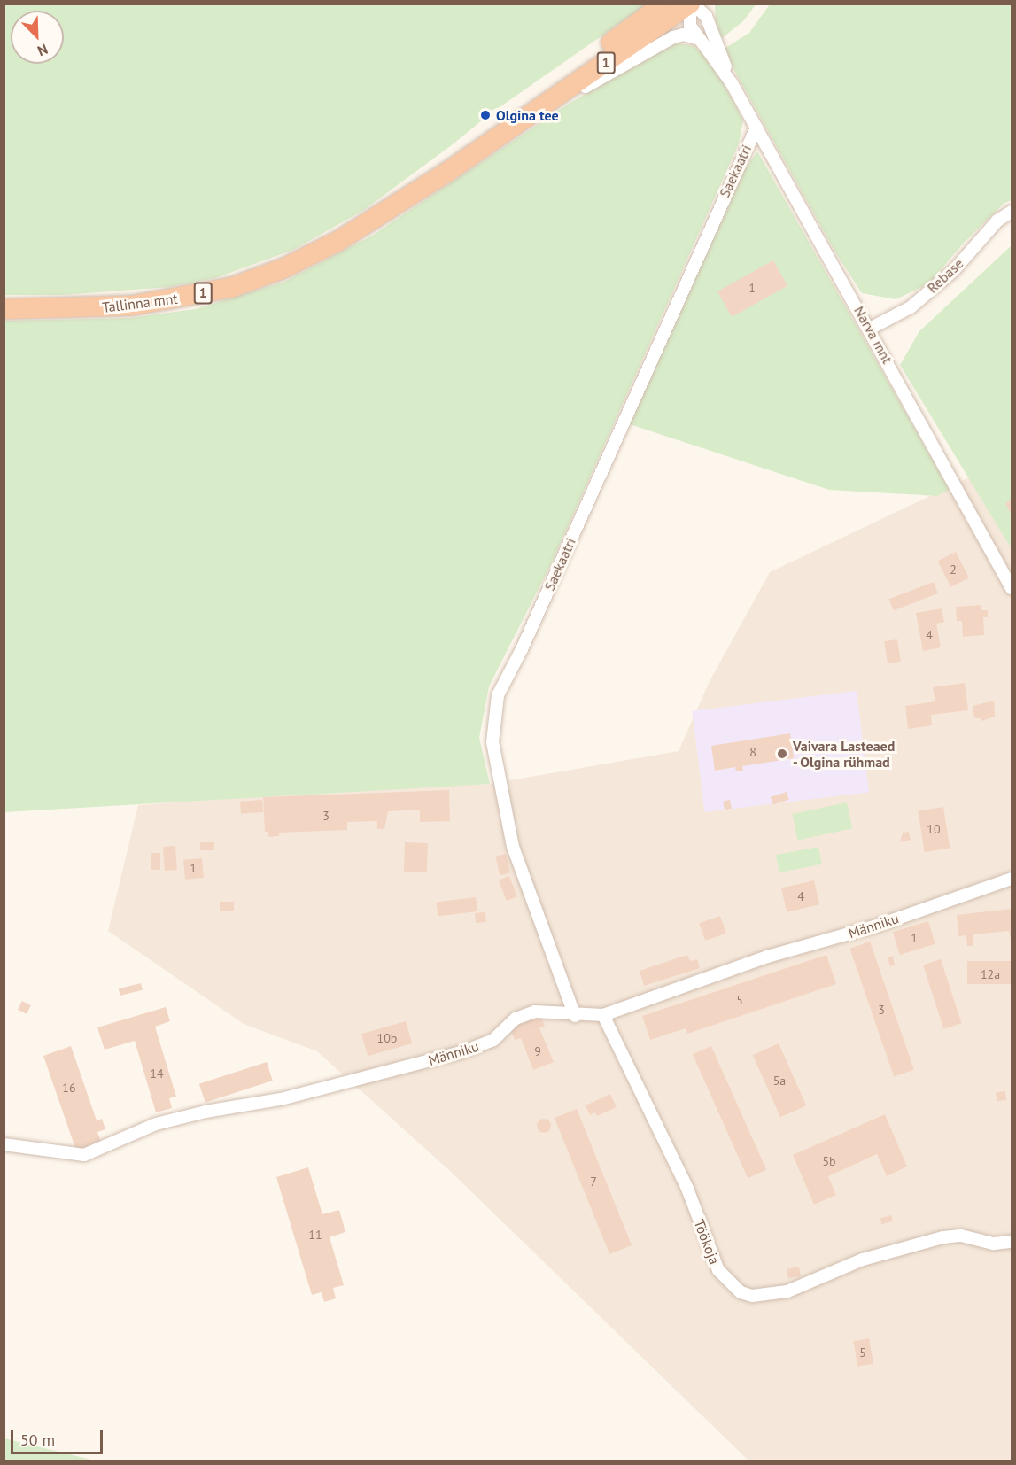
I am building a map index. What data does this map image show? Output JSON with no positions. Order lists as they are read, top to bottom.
{
  "streets": {
    "highway": ["1", "Tallinna mnt"],
    "street": [
      "Saekaatri",
      "Rebase",
      "Narva mnt",
      "Männiku",
      "Töökoja"
    ]
  },
  "crossings": [
    ["Saekaatri", "Narva mnt"],
    ["Saekaatri", "Männiku"],
    ["Rebase", "Narva mnt"],
    ["Tallinna mnt", "Narva mnt"],
    ["Männiku", "Töökoja"]
  ],
  "places": ["Olgina tee", "Vaivara Lasteaed - Olgina rühmad"],
  "house_numbers": [
    "1",
    "2",
    "4",
    "8",
    "3",
    "10",
    "1",
    "4",
    "1",
    "12a",
    "5",
    "3",
    "10b",
    "9",
    "14",
    "5a",
    "16",
    "5b",
    "7",
    "11",
    "5"
  ],
  "scale_bar": "50 m",
  "north": "bottom right"
}
